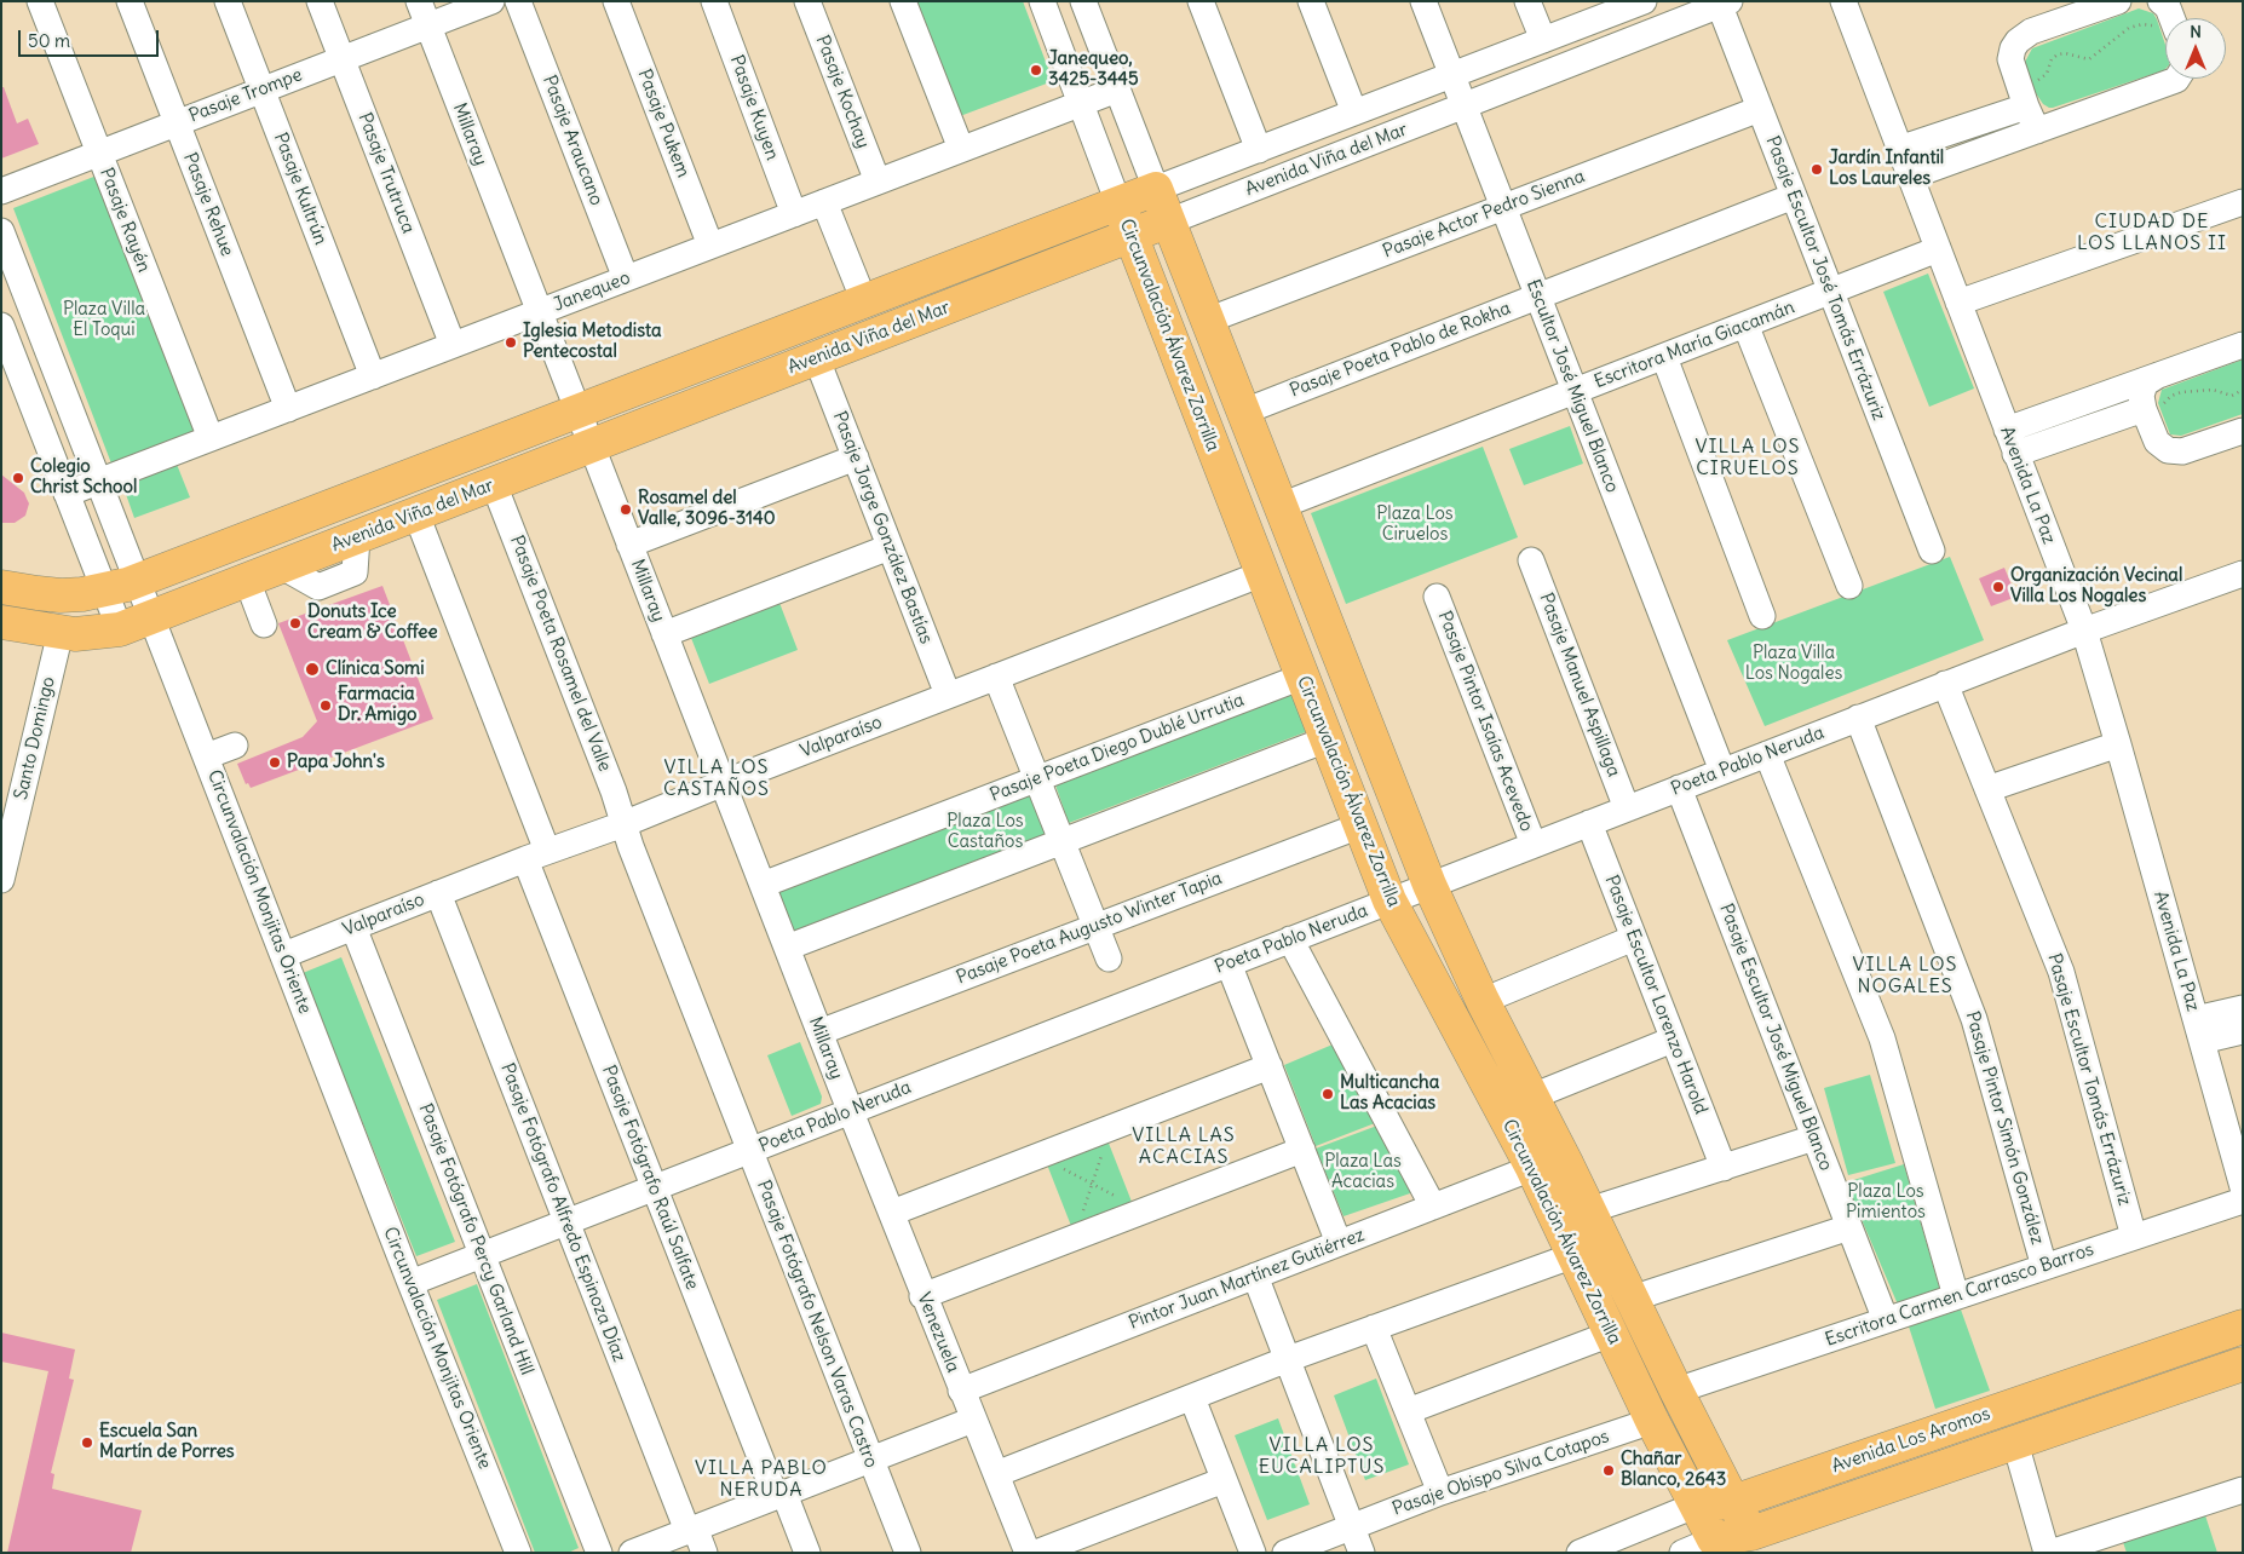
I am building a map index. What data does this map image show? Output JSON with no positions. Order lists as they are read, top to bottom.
{
  "streets": {
    "main road": ["Avenida Viña del Mar", "Circunvalación Álvarez Zorrilla", "Avenida Los Aromos"],
    "street": [
      "Pasaje Kochay",
      "Pasaje Trompe",
      "Pasaje Kuyen",
      "Pasaje Pukem",
      "Millaray",
      "Pasaje Araucano",
      "Pasaje Trutruca",
      "Pasaje Kultrún",
      "Pasaje Rehue",
      "Pasaje Actor Pedro Sienna",
      "Pasaje Rayén",
      "Pasaje Escultor José Tomás Errázuriz",
      "Janequeo",
      "Escritora María Giacamán",
      "Pasaje Poeta Pablo de Rokha",
      "Escultor José Miguel Blanco",
      "Avenida La Paz",
      "Pasaje Jorge González Bastías",
      "Pasaje Poeta Rosamel del Valle",
      "Pasaje Manuel Aspillaga",
      "Pasaje Pintor Isaías Acevedo",
      "Valparaíso",
      "Santo Domingo",
      "Pasaje Poeta Diego Dublé Urrutia",
      "Poeta Pablo Neruda",
      "Circunvalación Monjitas Oriente",
      "Pasaje Poeta Augusto Winter Tapia",
      "Pasaje Escultor Lorenzo Harold",
      "Pasaje Escultor José Miguel Blanco",
      "Pasaje Escultor Tomás Errázuriz",
      "Pasaje Pintor Simón González",
      "Pasaje Fotógrafo Raúl Salfate",
      "Pasaje Fotógrafo Alfredo Espinoza Díaz",
      "Pasaje Fotógrafo Percy Garland Hill",
      "Pintor Juan Martínez Gutiérrez",
      "Escritora Carmen Carrasco Barros",
      "Pasaje Fotógrafo Nelson Varas Castro",
      "Venezuela",
      "Pasaje Obispo Silva Cotapos"
    ]
  },
  "crossings": [
    ["Pasaje Kochay", "Janequeo"],
    ["Pasaje Trompe", "Millaray"],
    ["Pasaje Trompe", "Pasaje Trutruca"],
    ["Pasaje Trompe", "Pasaje Kultrún"],
    ["Pasaje Trompe", "Pasaje Rehue"],
    ["Pasaje Trompe", "Pasaje Rayén"],
    ["Pasaje Kuyen", "Janequeo"],
    ["Pasaje Pukem", "Janequeo"],
    ["Millaray", "Avenida Viña del Mar"],
    ["Millaray", "Janequeo"],
    ["Millaray", "Valparaíso"],
    ["Millaray", "Pasaje Poeta Diego Dublé Urrutia"],
    ["Millaray", "Poeta Pablo Neruda"],
    ["Millaray", "Pasaje Poeta Augusto Winter Tapia"],
    ["Millaray", "Venezuela"],
    ["Pasaje Araucano", "Janequeo"],
    ["Avenida Viña del Mar", "Pasaje Escultor José Tomás Errázuriz"],
    ["Avenida Viña del Mar", "Circunvalación Álvarez Zorrilla"],
    ["Avenida Viña del Mar", "Escultor José Miguel Blanco"],
    ["Avenida Viña del Mar", "Pasaje Jorge González Bastías"],
    ["Avenida Viña del Mar", "Pasaje Poeta Rosamel del Valle"],
    ["Avenida Viña del Mar", "Santo Domingo"],
    ["Avenida Viña del Mar", "Circunvalación Monjitas Oriente"],
    ["Avenida Viña del Mar", "Pasaje Fotógrafo Raúl Salfate"],
    ["Pasaje Trutruca", "Janequeo"],
    ["Pasaje Kultrún", "Janequeo"],
    ["Pasaje Rehue", "Janequeo"],
    ["Pasaje Actor Pedro Sienna", "Pasaje Escultor José Tomás Errázuriz"],
    ["Pasaje Actor Pedro Sienna", "Circunvalación Álvarez Zorrilla"],
    ["Pasaje Actor Pedro Sienna", "Escultor José Miguel Blanco"],
    ["Pasaje Rayén", "Janequeo"],
    ["Pasaje Escultor José Tomás Errázuriz", "Escritora María Giacamán"],
    ["Pasaje Escultor José Tomás Errázuriz", "Pasaje Poeta Pablo de Rokha"],
    ["Janequeo", "Circunvalación Álvarez Zorrilla"],
    ["Janequeo", "Circunvalación Monjitas Oriente"],
    ["Circunvalación Álvarez Zorrilla", "Escritora María Giacamán"],
    ["Circunvalación Álvarez Zorrilla", "Pasaje Poeta Pablo de Rokha"],
    ["Circunvalación Álvarez Zorrilla", "Valparaíso"],
    ["Circunvalación Álvarez Zorrilla", "Pasaje Poeta Diego Dublé Urrutia"],
    ["Circunvalación Álvarez Zorrilla", "Poeta Pablo Neruda"],
    ["Circunvalación Álvarez Zorrilla", "Pasaje Poeta Augusto Winter Tapia"],
    ["Circunvalación Álvarez Zorrilla", "Pintor Juan Martínez Gutiérrez"],
    ["Circunvalación Álvarez Zorrilla", "Escritora Carmen Carrasco Barros"],
    ["Circunvalación Álvarez Zorrilla", "Avenida Los Aromos"],
    ["Circunvalación Álvarez Zorrilla", "Pasaje Obispo Silva Cotapos"],
    ["Escritora María Giacamán", "Escultor José Miguel Blanco"],
    ["Escritora María Giacamán", "Avenida La Paz"],
    ["Pasaje Poeta Pablo de Rokha", "Escultor José Miguel Blanco"],
    ["Escultor José Miguel Blanco", "Poeta Pablo Neruda"],
    ["Avenida La Paz", "Poeta Pablo Neruda"],
    ["Pasaje Jorge González Bastías", "Valparaíso"],
    ["Pasaje Poeta Rosamel del Valle", "Valparaíso"],
    ["Pasaje Poeta Rosamel del Valle", "Pasaje Fotógrafo Nelson Varas Castro"],
    ["Pasaje Manuel Aspillaga", "Poeta Pablo Neruda"],
    ["Pasaje Pintor Isaías Acevedo", "Poeta Pablo Neruda"],
    ["Valparaíso", "Circunvalación Monjitas Oriente"],
    ["Valparaíso", "Pasaje Fotógrafo Raúl Salfate"],
    ["Valparaíso", "Pasaje Fotógrafo Alfredo Espinoza Díaz"],
    ["Valparaíso", "Pasaje Fotógrafo Percy Garland Hill"],
    ["Valparaíso", "Pasaje Fotógrafo Nelson Varas Castro"],
    ["Poeta Pablo Neruda", "Circunvalación Monjitas Oriente"],
    ["Poeta Pablo Neruda", "Pasaje Escultor Lorenzo Harold"],
    ["Poeta Pablo Neruda", "Pasaje Escultor José Miguel Blanco"],
    ["Poeta Pablo Neruda", "Pasaje Escultor Tomás Errázuriz"],
    ["Poeta Pablo Neruda", "Pasaje Pintor Simón González"],
    ["Poeta Pablo Neruda", "Pasaje Fotógrafo Raúl Salfate"],
    ["Poeta Pablo Neruda", "Pasaje Fotógrafo Alfredo Espinoza Díaz"],
    ["Poeta Pablo Neruda", "Pasaje Fotógrafo Percy Garland Hill"],
    ["Poeta Pablo Neruda", "Pasaje Fotógrafo Nelson Varas Castro"],
    ["Poeta Pablo Neruda", "Venezuela"],
    ["Pasaje Escultor José Miguel Blanco", "Escritora Carmen Carrasco Barros"],
    ["Pasaje Escultor Tomás Errázuriz", "Escritora Carmen Carrasco Barros"],
    ["Pasaje Pintor Simón González", "Escritora Carmen Carrasco Barros"],
    ["Pintor Juan Martínez Gutiérrez", "Venezuela"]
  ],
  "districts": [
    "CIUDAD DE LOS LLANOS II",
    "VILLA LOS CIRUELOS",
    "VILLA LOS CASTAÑOS",
    "VILLA LOS NOGALES",
    "VILLA LAS ACACIAS",
    "VILLA LOS EUCALIPTUS",
    "VILLA PABLO NERUDA"
  ],
  "parks": [
    "Plaza Villa El Toqui",
    "Plaza Los Ciruelos",
    "Plaza Villa Los Nogales",
    "Plaza Los Castaños",
    "Plaza Las Acacias",
    "Plaza Los Pimientos"
  ],
  "places": [
    "Janequeo, 3425-3445",
    "Jardín Infantil Los Laureles",
    "Iglesia Metodista Pentecostal",
    "Colegio Christ School",
    "Rosamel del Valle, 3096-3140",
    "Organización Vecinal Villa Los Nogales",
    "Donuts Ice Cream & Coffee",
    "Clínica Somi",
    "Farmacia Dr. Amigo",
    "Papa John's",
    "Multicancha Las Acacias",
    "Escuela San Martín de Porres",
    "Chañar Blanco, 2643"
  ],
  "scale_bar": "50 m",
  "north": "top"
}
